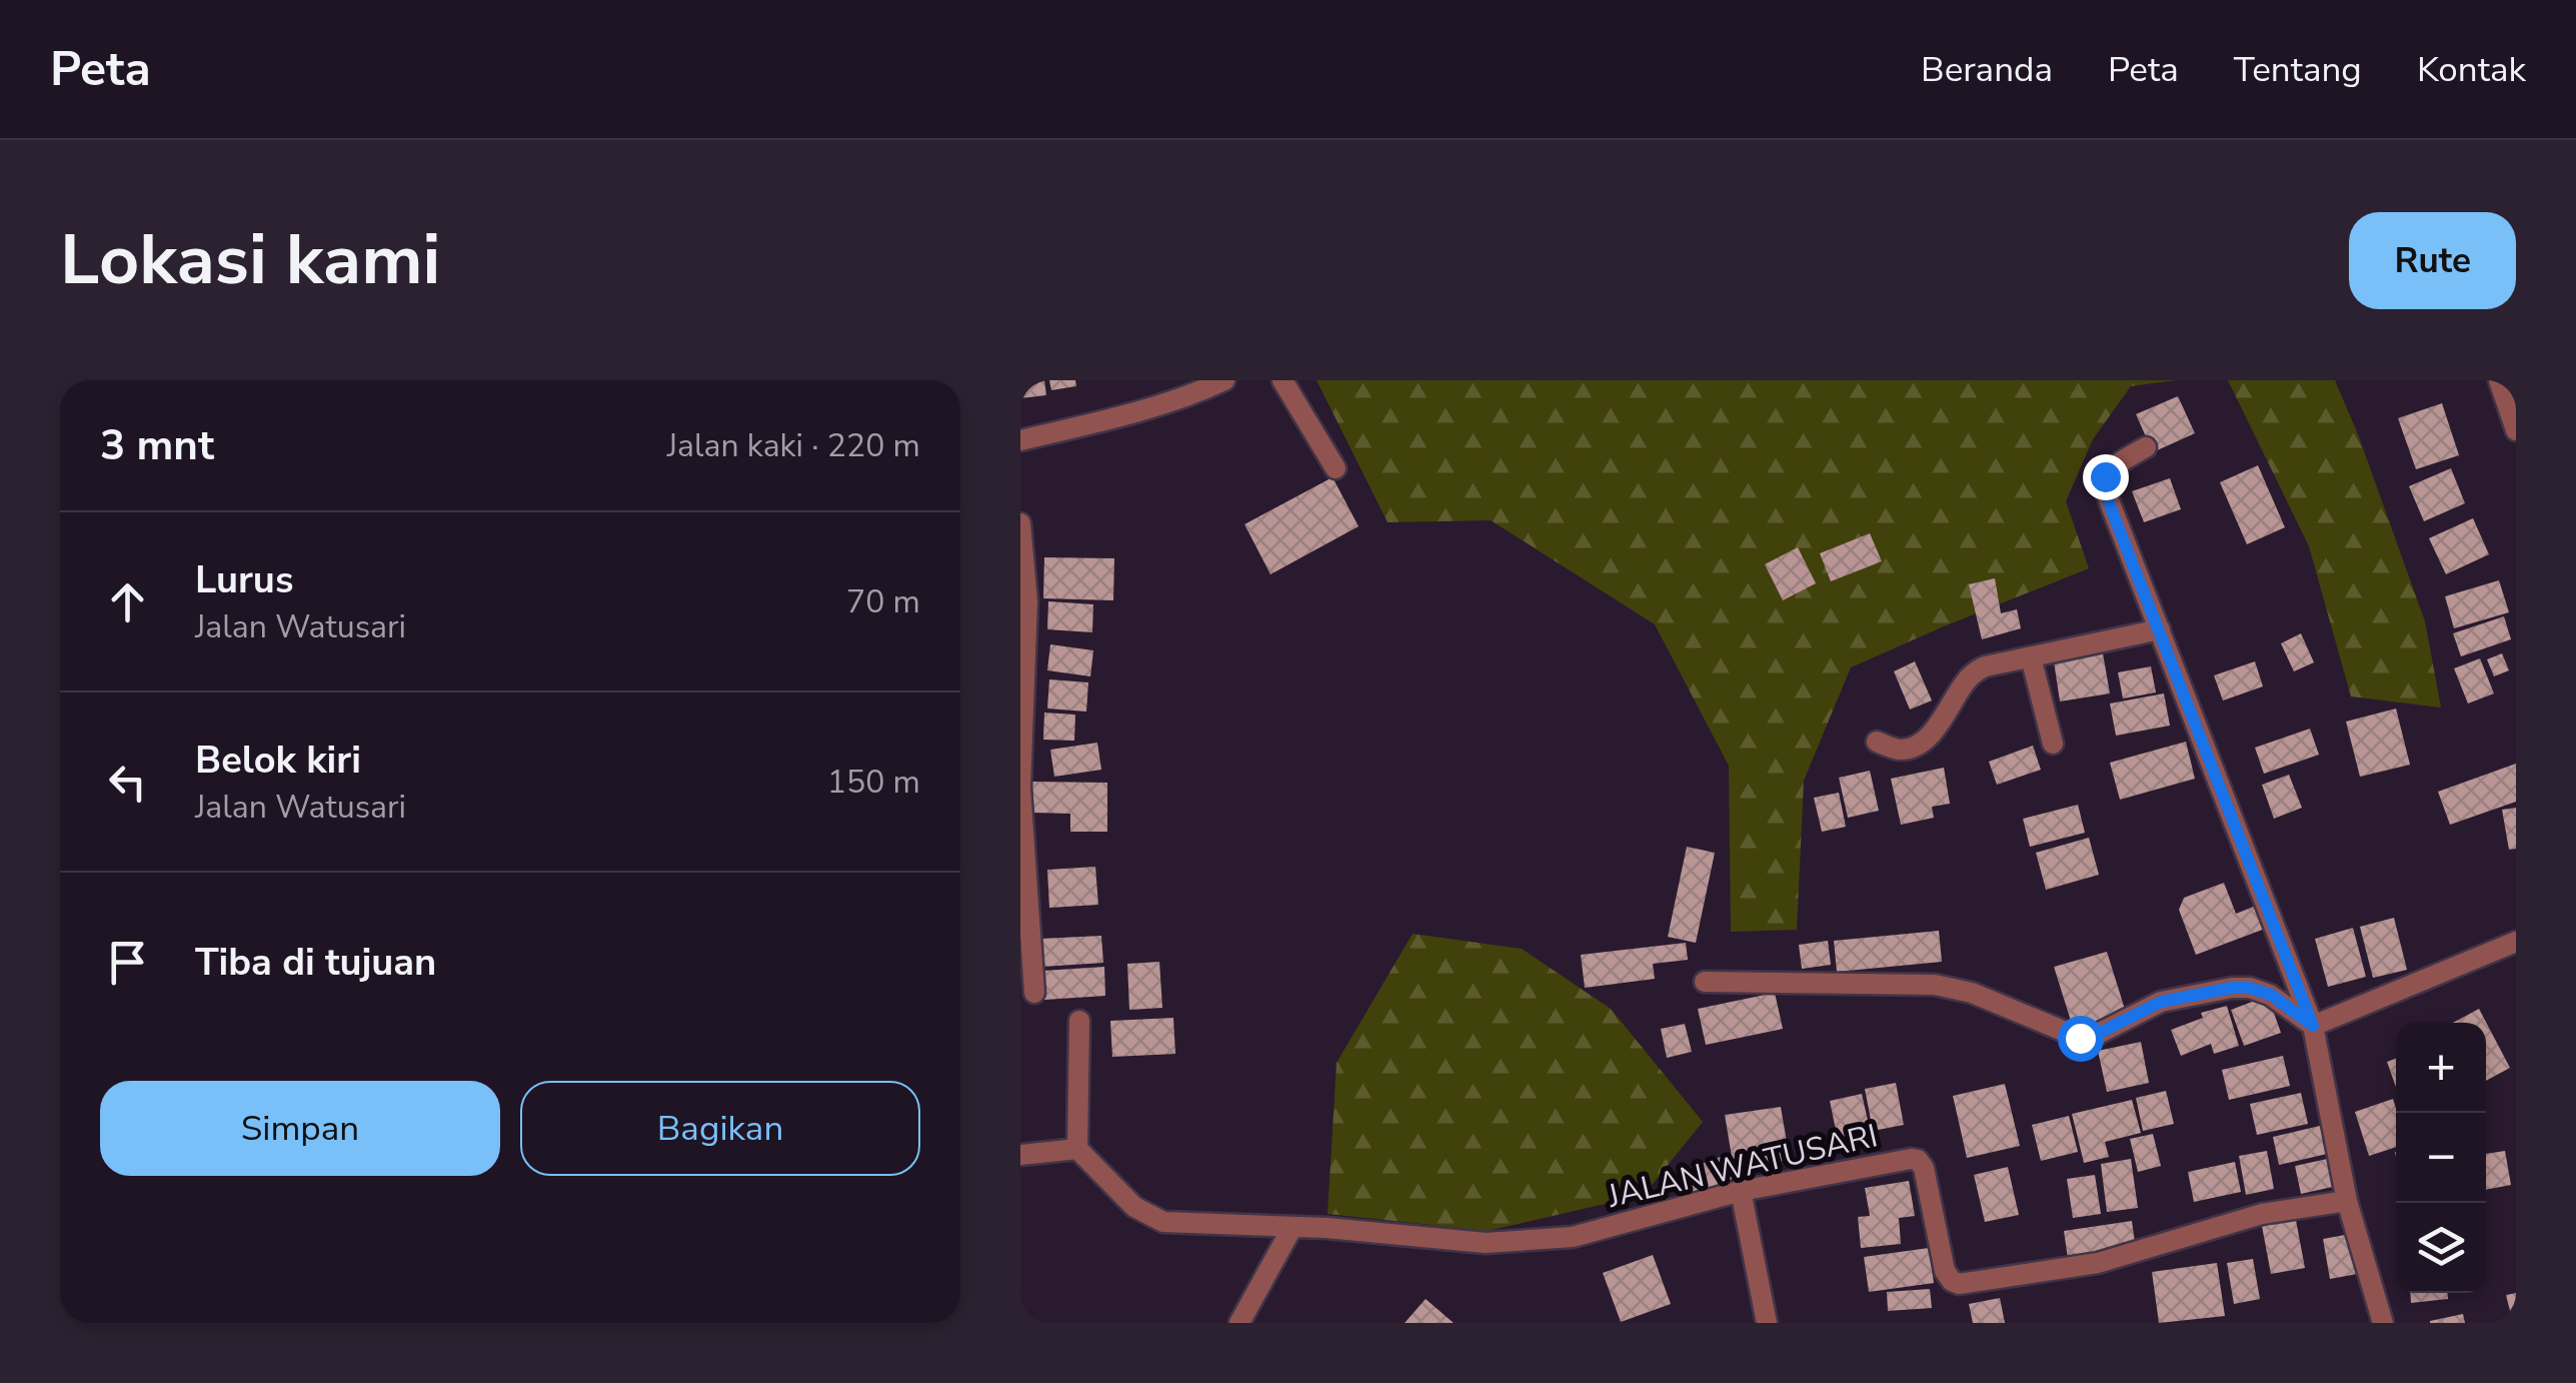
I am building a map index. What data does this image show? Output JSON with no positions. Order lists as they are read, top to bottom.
{
  "streets": {
    "street": ["JALAN WATUSARI"]
  },
  "page": {
    "header": "Peta",
    "nav": [
      "Beranda",
      "Peta",
      "Tentang",
      "Kontak"
    ],
    "title": "Lokasi kami",
    "buttons": [
      "Rute",
      ["Simpan", "Bagikan"]
    ],
    "heading": ["3 mnt", "Jalan kaki · 220 m"],
    "list": [
      ["Lurus", "Jalan Watusari", "70 m"],
      ["Belok kiri", "Jalan Watusari", "150 m"],
      "Tiba di tujuan"
    ],
    "map_buttons": ["+", "−"]
  }
}
